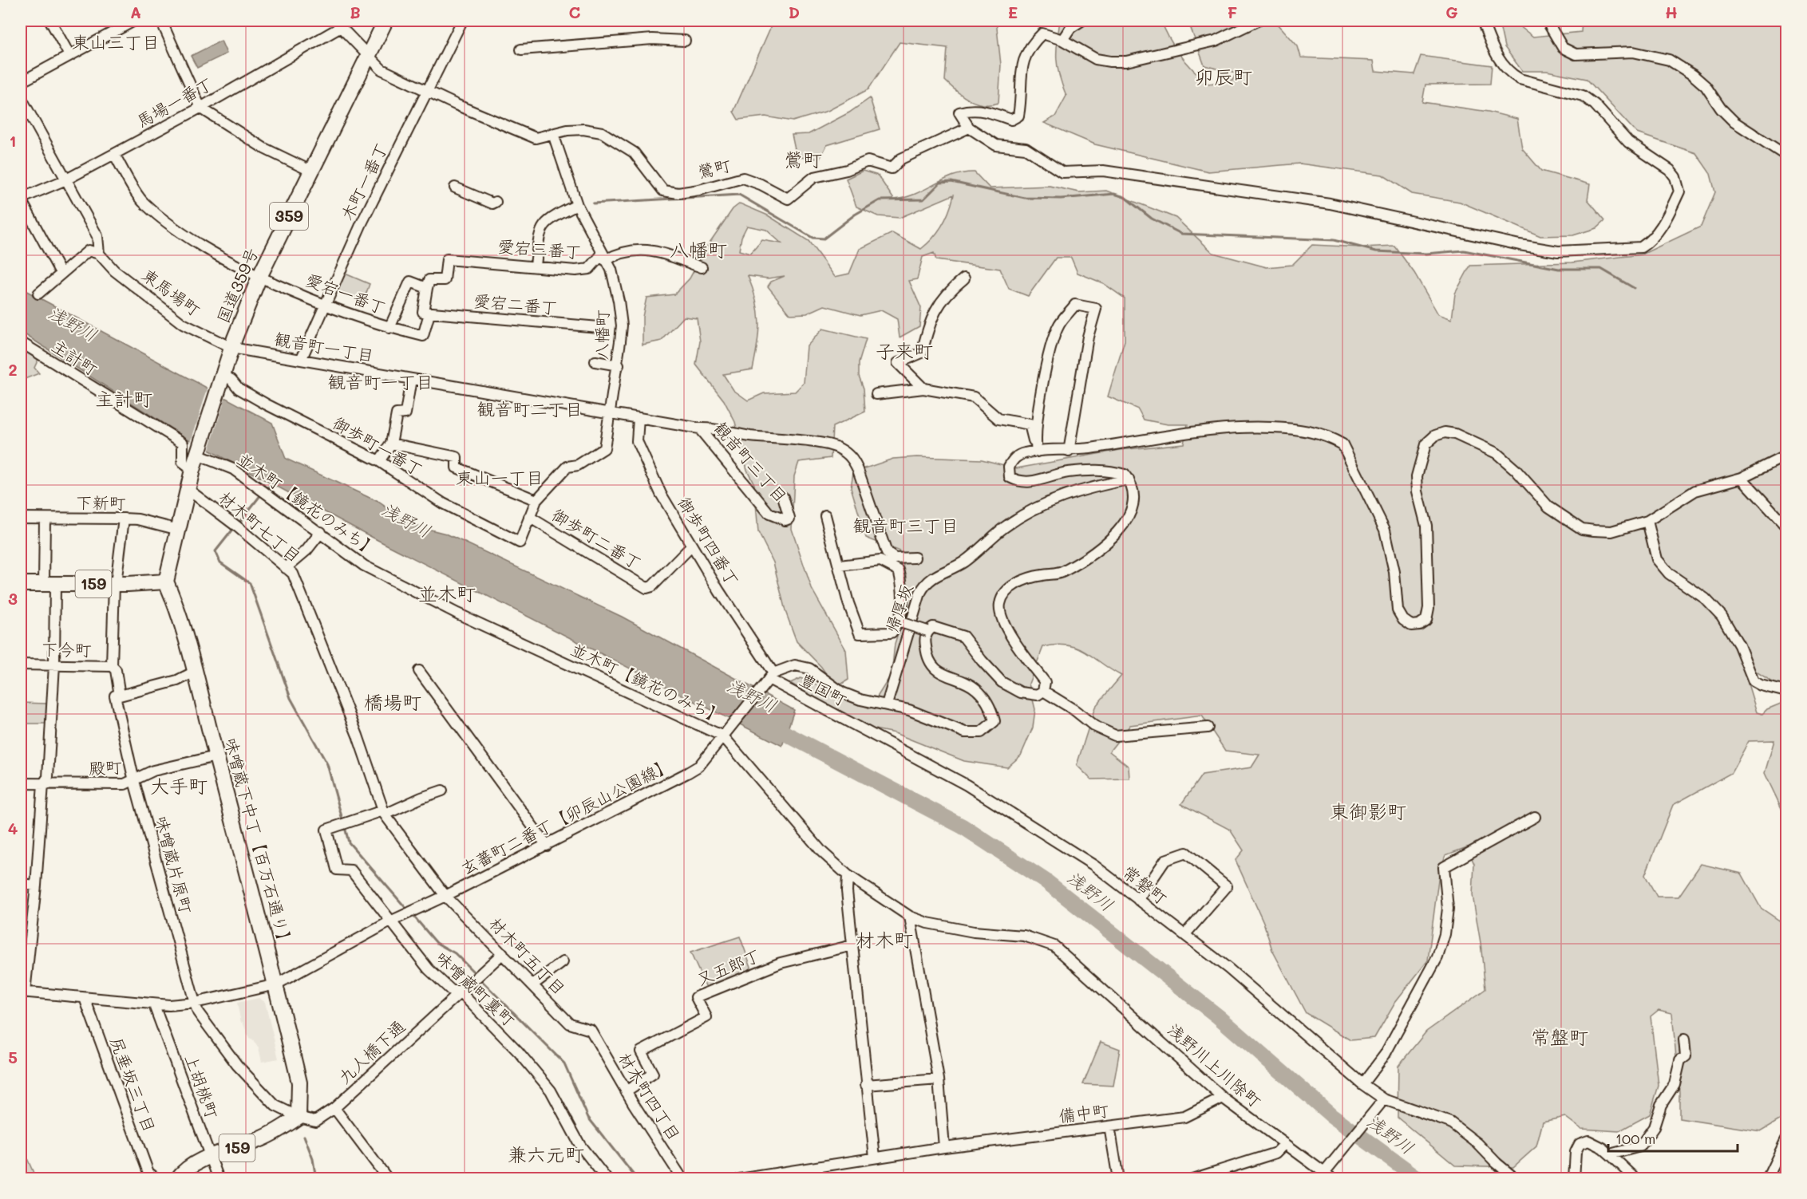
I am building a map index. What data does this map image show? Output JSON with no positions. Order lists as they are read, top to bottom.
{
  "streets": {
    "highway": [
      "359",
      "国道359号",
      "159",
      "味噌蔵下中丁【百万石通り】"
    ],
    "street": [
      "馬場一番丁",
      "鶯町",
      "木町一番丁",
      "愛宕三番丁",
      "東馬場町",
      "愛宕一番丁",
      "愛宕二番丁",
      "八幡町",
      "観音町一丁目",
      "主計町",
      "御歩町一番丁",
      "観音町三丁目",
      "下新町",
      "並木町【鏡花のみち】",
      "材木町七丁目",
      "御歩町二番丁",
      "御歩町四番丁",
      "帰厚坂",
      "下今町",
      "豊国町",
      "殿町",
      "玄蕃町二番丁【卯辰山公園線】",
      "味噌蔵片原町",
      "常磐町",
      "材木町五丁目",
      "又五郎丁",
      "味噌蔵町裏町",
      "九人橋下通",
      "浅野川上川除町",
      "尻垂坂三丁目",
      "上胡桃町",
      "材木町四丁目",
      "備中町"
    ]
  },
  "crossings": [
    ["馬場一番丁", "愛宕一番丁"],
    ["鶯町", "八幡町"],
    ["木町一番丁", "愛宕一番丁"],
    ["木町一番丁", "観音町一丁目"],
    ["愛宕三番丁", "八幡町"],
    ["国道359号", "東馬場町"],
    ["国道359号", "愛宕一番丁"],
    ["国道359号", "観音町一丁目"],
    ["国道359号", "主計町"],
    ["国道359号", "御歩町一番丁"],
    ["国道359号", "下新町"],
    ["国道359号", "並木町【鏡花のみち】"],
    ["国道359号", "材木町七丁目"],
    ["国道359号", "159"],
    ["国道359号", "味噌蔵下中丁【百万石通り】"],
    ["東馬場町", "観音町一丁目"],
    ["愛宕一番丁", "愛宕二番丁"],
    ["八幡町", "観音町三丁目"],
    ["八幡町", "御歩町二番丁"],
    ["御歩町一番丁", "御歩町二番丁"],
    ["観音町三丁目", "御歩町四番丁"],
    ["下新町", "味噌蔵片原町"],
    ["並木町【鏡花のみち】", "玄蕃町二番丁【卯辰山公園線】"],
    ["並木町【鏡花のみち】", "浅野川上川除町"],
    ["材木町七丁目", "材木町五丁目"],
    ["材木町七丁目", "味噌蔵町裏町"],
    ["御歩町二番丁", "御歩町四番丁"],
    ["御歩町四番丁", "豊国町"],
    ["御歩町四番丁", "玄蕃町二番丁【卯辰山公園線】"],
    ["159", "味噌蔵下中丁【百万石通り】"],
    ["159", "味噌蔵片原町"],
    ["159", "九人橋下通"],
    ["159", "上胡桃町"],
    ["下今町", "味噌蔵片原町"],
    ["豊国町", "玄蕃町二番丁【卯辰山公園線】"],
    ["豊国町", "常磐町"],
    ["殿町", "味噌蔵下中丁【百万石通り】"],
    ["殿町", "味噌蔵片原町"],
    ["玄蕃町二番丁【卯辰山公園線】", "味噌蔵下中丁【百万石通り】"],
    ["玄蕃町二番丁【卯辰山公園線】", "味噌蔵片原町"],
    ["玄蕃町二番丁【卯辰山公園線】", "材木町五丁目"],
    ["玄蕃町二番丁【卯辰山公園線】", "味噌蔵町裏町"],
    ["玄蕃町二番丁【卯辰山公園線】", "尻垂坂三丁目"],
    ["玄蕃町二番丁【卯辰山公園線】", "上胡桃町"],
    ["味噌蔵下中丁【百万石通り】", "味噌蔵片原町"],
    ["味噌蔵下中丁【百万石通り】", "九人橋下通"],
    ["味噌蔵片原町", "九人橋下通"],
    ["材木町五丁目", "味噌蔵町裏町"],
    ["材木町五丁目", "九人橋下通"],
    ["材木町五丁目", "材木町四丁目"],
    ["又五郎丁", "材木町四丁目"],
    ["味噌蔵町裏町", "九人橋下通"],
    ["浅野川上川除町", "備中町"]
  ],
  "districts": [
    "東山三丁目",
    "卯辰町",
    "鶯町",
    "八幡町",
    "子来町",
    "観音町一丁目",
    "主計町",
    "観音町二丁目",
    "東山一丁目",
    "観音町三丁目",
    "並木町",
    "橋場町",
    "大手町",
    "東御影町",
    "材木町",
    "常盤町",
    "兼六元町"
  ],
  "water": ["浅野川"],
  "scale_bar": "100 m",
  "grid": {
    "columns": [
      "A",
      "B",
      "C",
      "D",
      "E",
      "F",
      "G",
      "H"
    ],
    "rows": [
      "1",
      "2",
      "3",
      "4",
      "5"
    ]
  }
}
